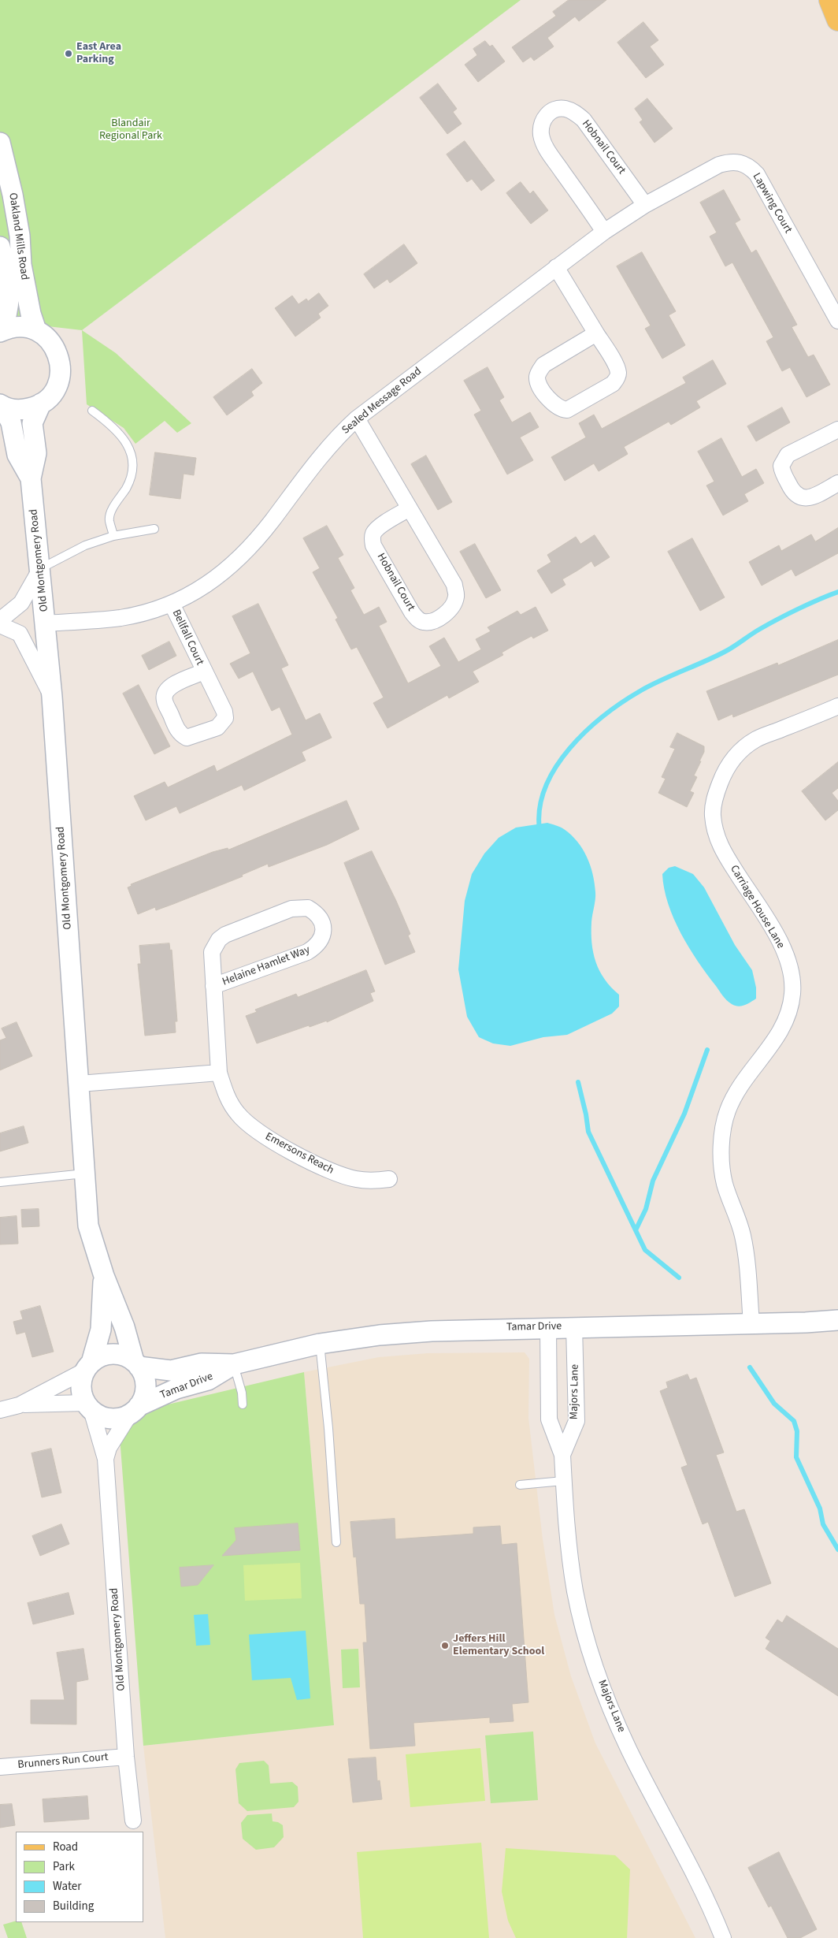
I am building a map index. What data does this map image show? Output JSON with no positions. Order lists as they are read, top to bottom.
{
  "streets": {
    "street": [
      "Hobnail Court",
      "Lapwing Court",
      "Oakland Mills Road",
      "Sealed Message Road",
      "Old Montgomery Road",
      "Bellfall Court",
      "Carriage House Lane",
      "Helaine Hamlet Way",
      "Emersons Reach",
      "Tamar Drive",
      "Majors Lane",
      "Brunners Run Court"
    ]
  },
  "crossings": [
    ["Hobnail Court", "Lapwing Court"],
    ["Hobnail Court", "Sealed Message Road"],
    ["Lapwing Court", "Sealed Message Road"],
    ["Sealed Message Road", "Old Montgomery Road"],
    ["Sealed Message Road", "Bellfall Court"],
    ["Old Montgomery Road", "Tamar Drive"],
    ["Old Montgomery Road", "Brunners Run Court"],
    ["Carriage House Lane", "Tamar Drive"],
    ["Helaine Hamlet Way", "Emersons Reach"],
    ["Tamar Drive", "Majors Lane"]
  ],
  "parks": ["Blandair Regional Park"],
  "places": ["East Area Parking", "Jeffers Hill Elementary School"],
  "legend": [
    "Road",
    "Park",
    "Water",
    "Building"
  ]
}
